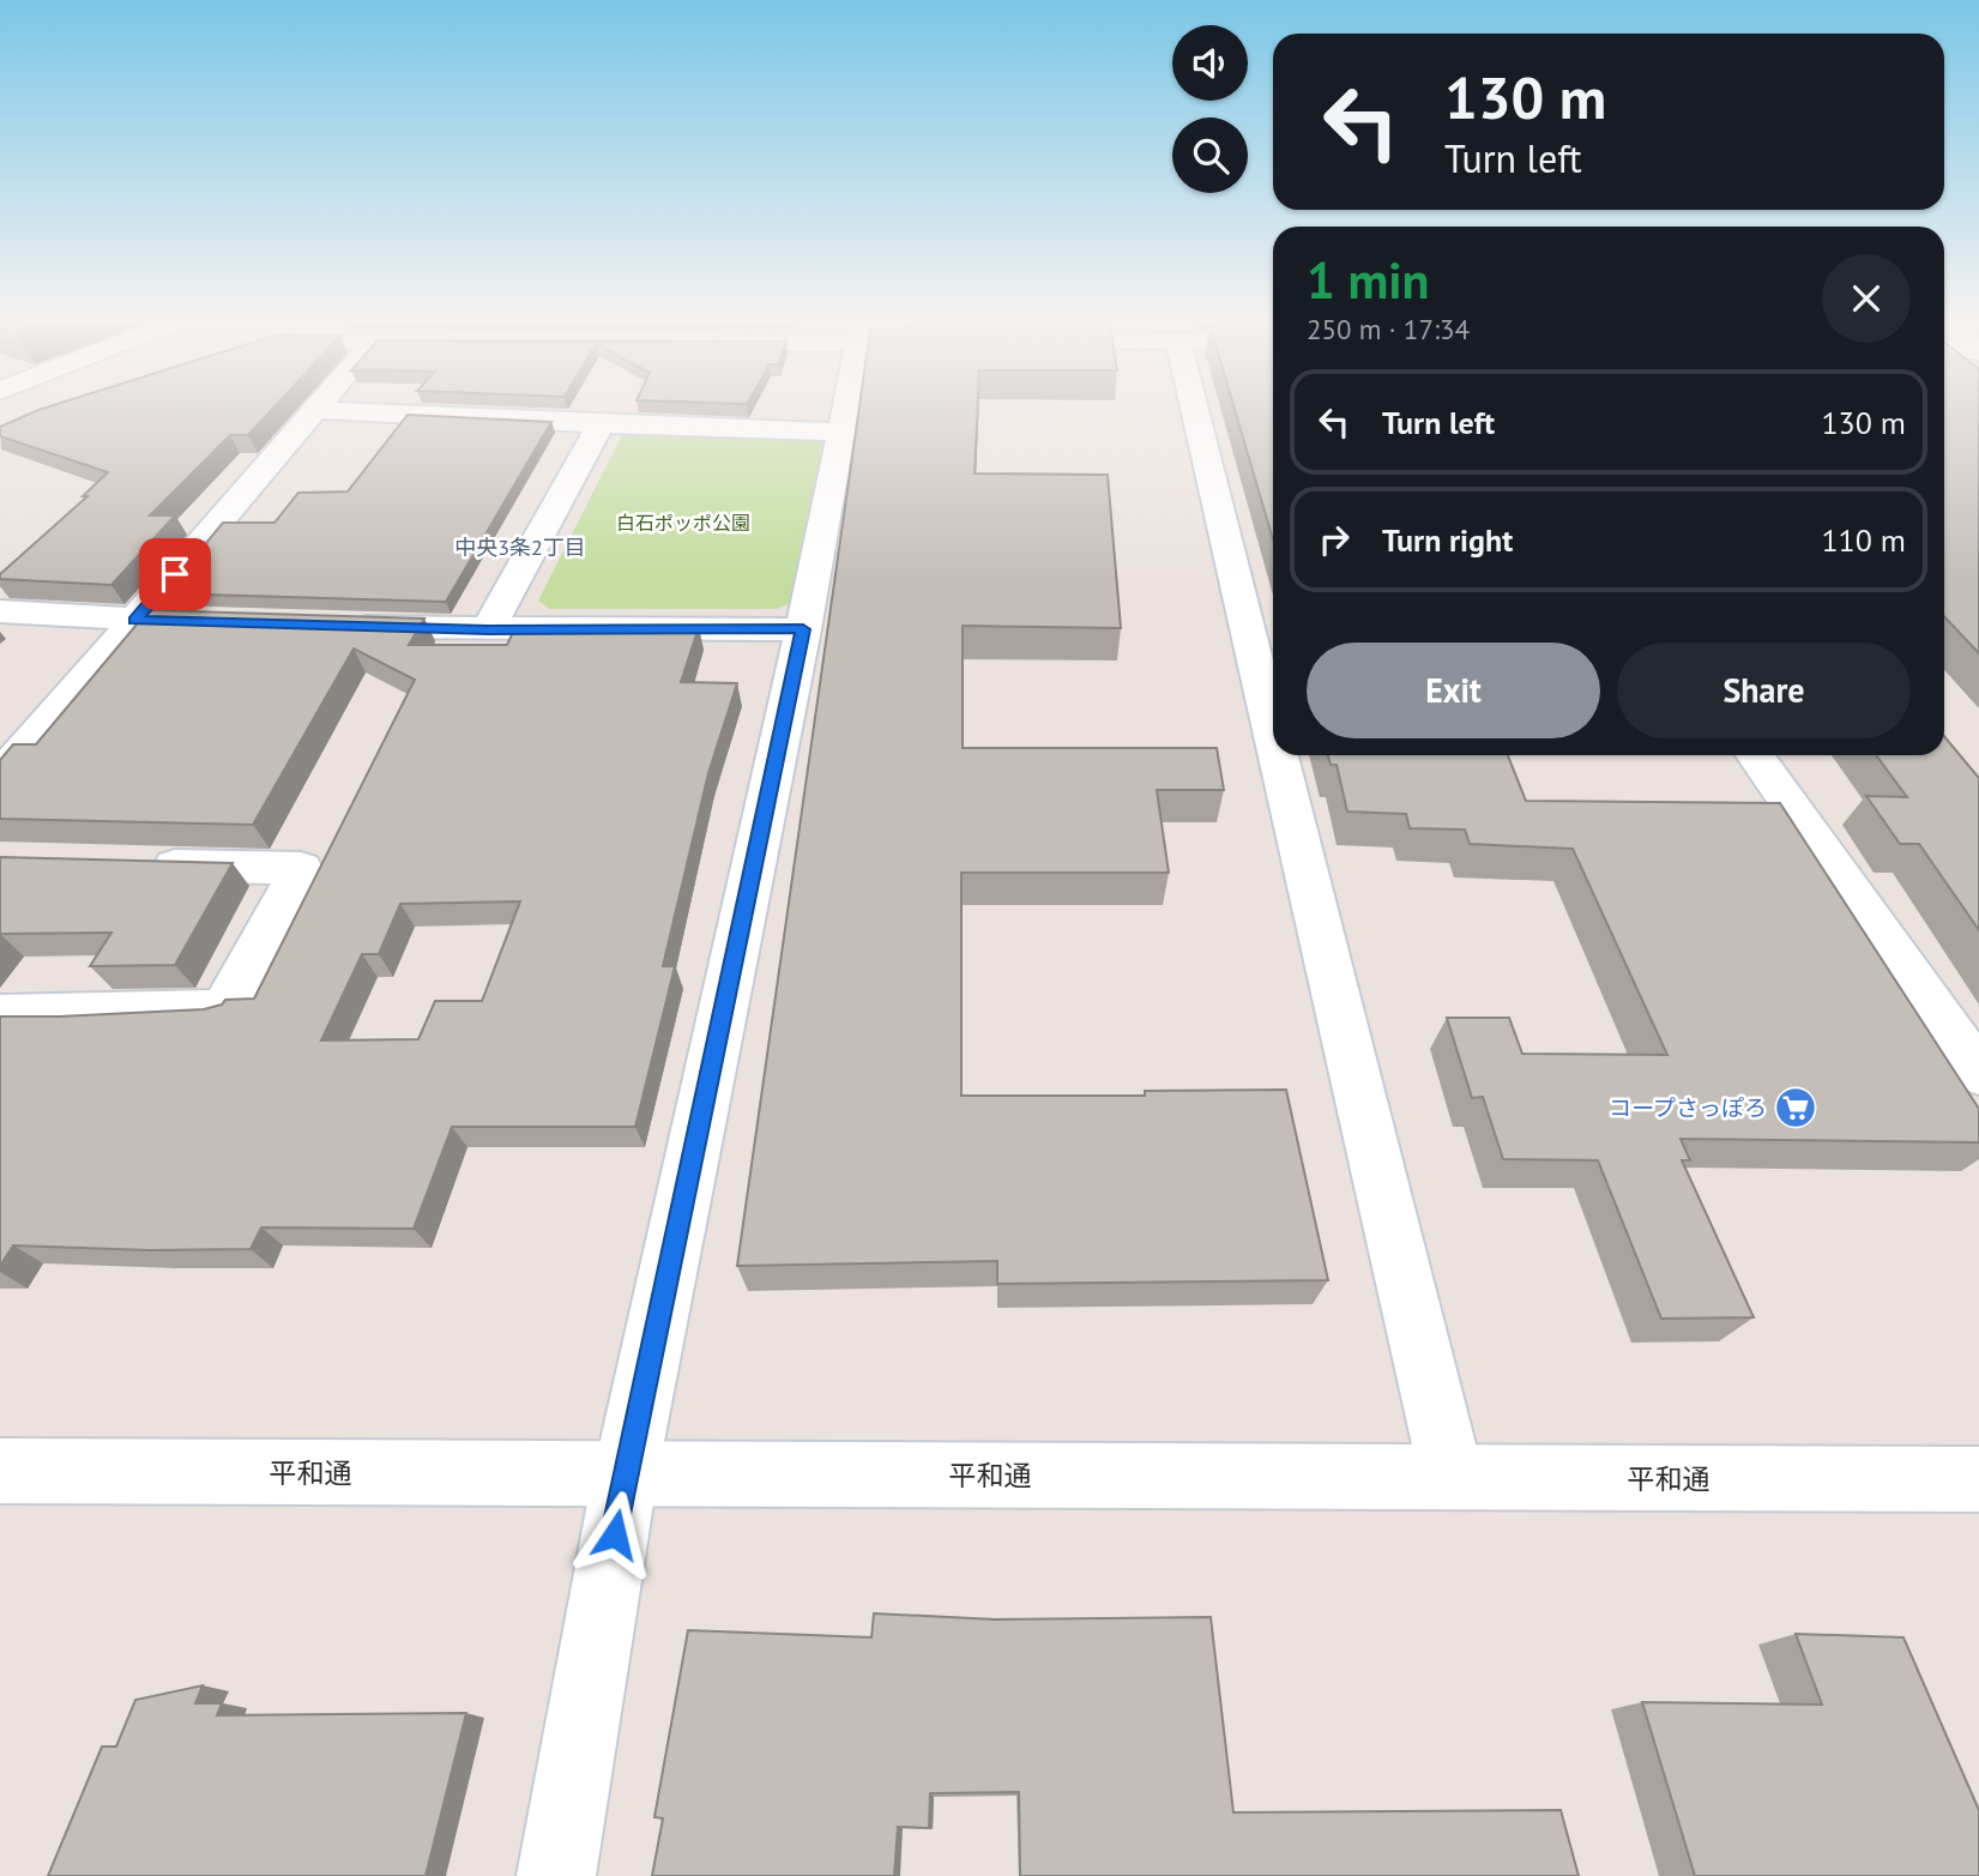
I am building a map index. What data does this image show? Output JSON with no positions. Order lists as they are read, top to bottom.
{
  "streets": {
    "street": ["平和通"]
  },
  "districts": ["中央3条2丁目"],
  "parks": ["白石ポッポ公園"],
  "places": {
    "supermarket": ["コープさっぽろ"]
  },
  "page": {
    "turn": ["130 m", "Turn left"],
    "heading": ["1 min", "250 m · 17:34"],
    "list": [
      {
        "name": "Turn left",
        "value": "130 m"
      },
      {
        "name": "Turn right",
        "value": "110 m"
      }
    ],
    "buttons": ["Exit", "Share"]
  }
}
